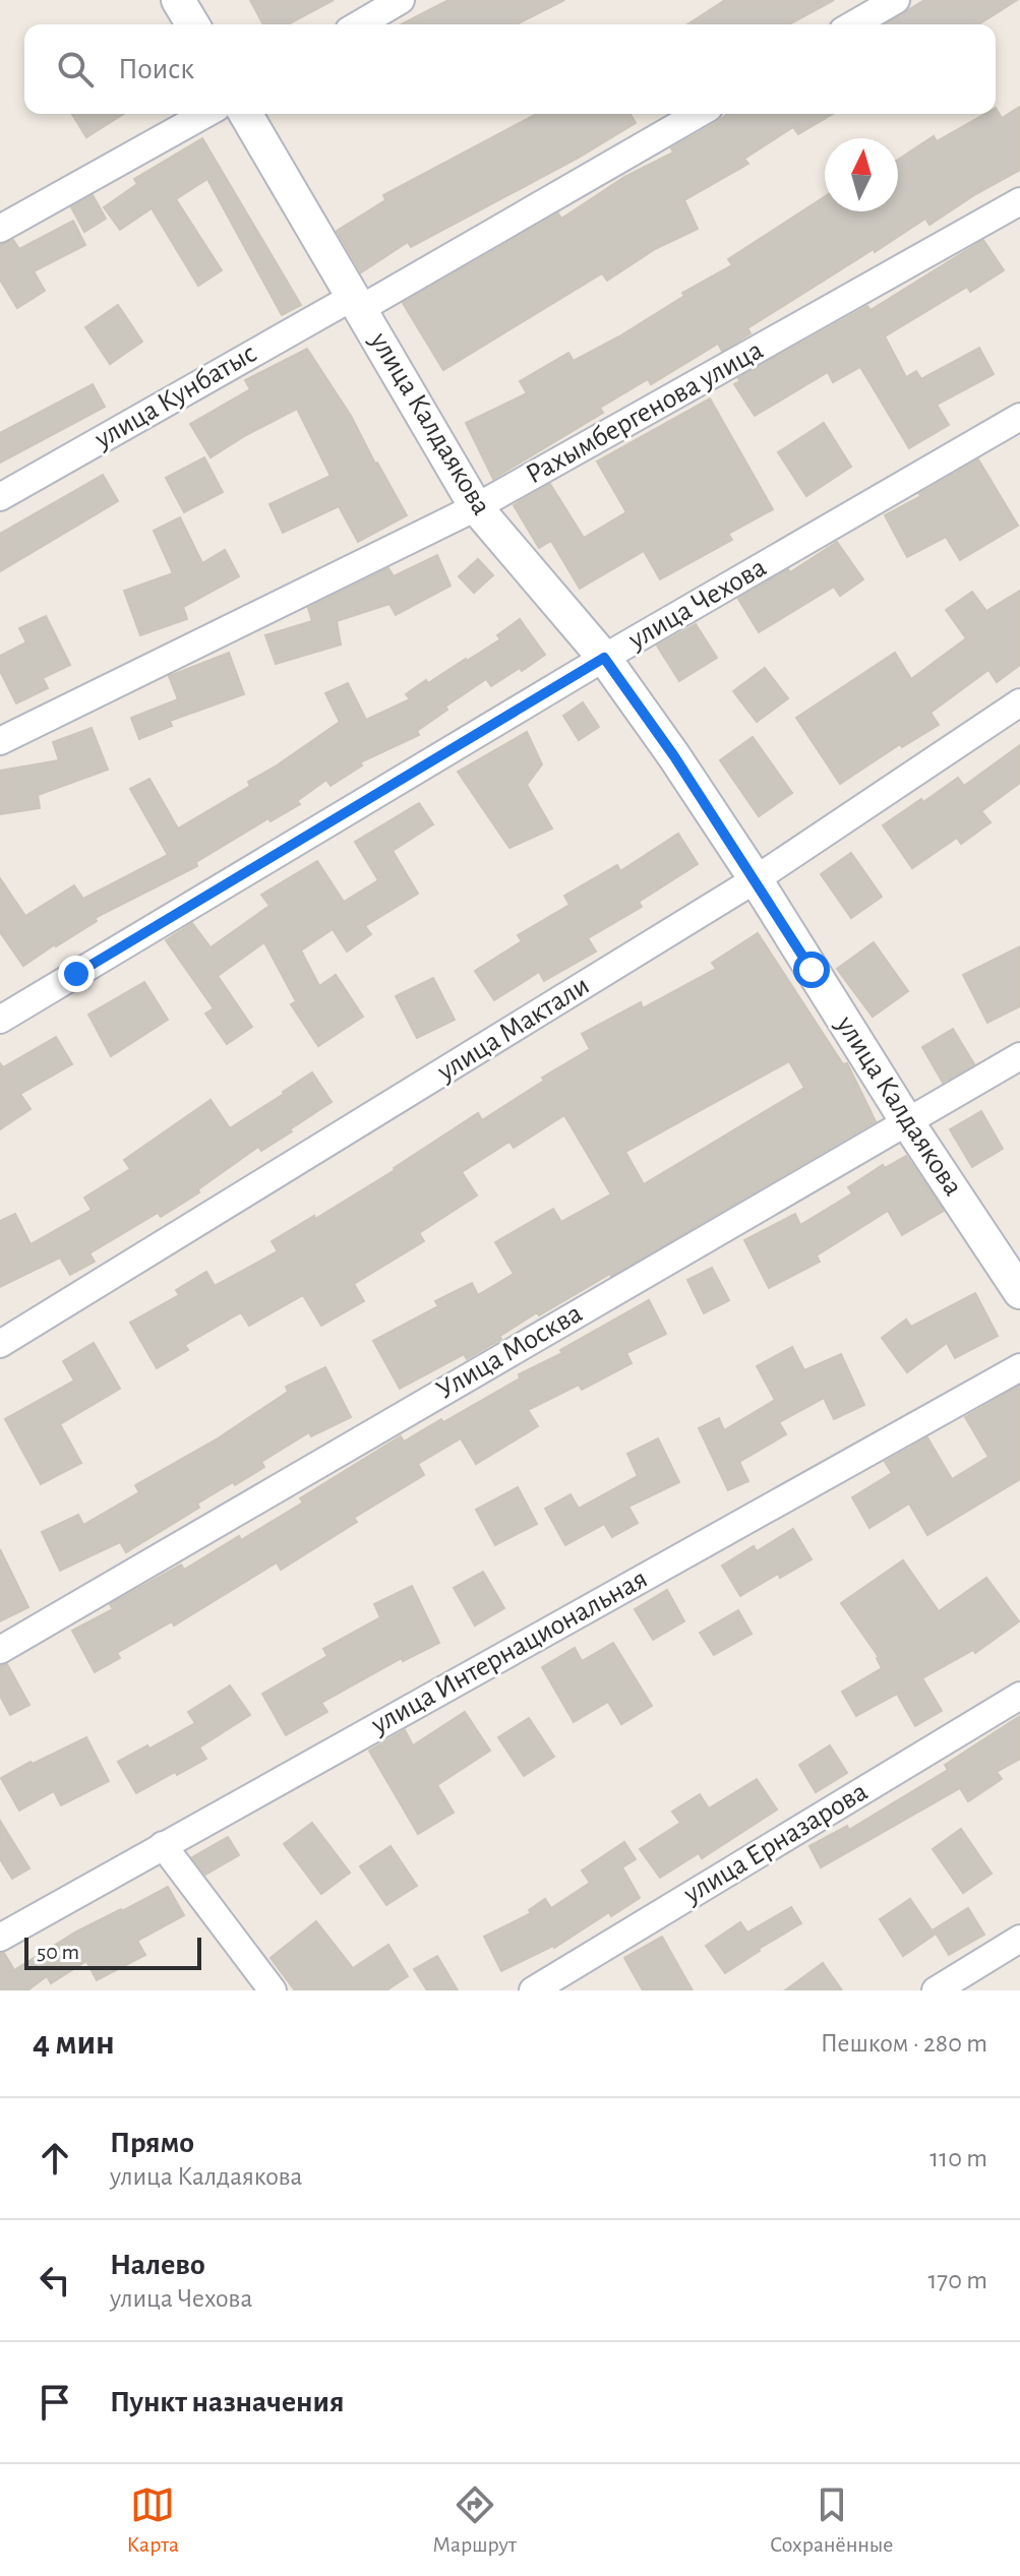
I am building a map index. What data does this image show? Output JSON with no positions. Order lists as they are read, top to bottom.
{
  "streets": {
    "street": [
      "улица Кунбатыс",
      "Рахымбергенова улица",
      "улица Калдаякова",
      "улица Чехова",
      "улица Мактали",
      "Улица Москва",
      "улица Интернациональная",
      "улица Ерназарова"
    ]
  },
  "crossings": [
    ["улица Кунбатыс", "улица Калдаякова"],
    ["Рахымбергенова улица", "улица Калдаякова"],
    ["улица Калдаякова", "улица Чехова"],
    ["улица Калдаякова", "улица Мактали"],
    ["улица Калдаякова", "Улица Москва"]
  ],
  "scale_bar": "50 m",
  "north": "top",
  "page": {
    "search": "Поиск",
    "scale": "50 m",
    "heading": ["4 мин", "Пешком · 280 m"],
    "list": [
      ["Прямо", "улица Калдаякова", "110 m"],
      ["Налево", "улица Чехова", "170 m"],
      "Пункт назначения"
    ],
    "nav": ["Карта", "Маршрут", "Сохранённые"]
  }
}
